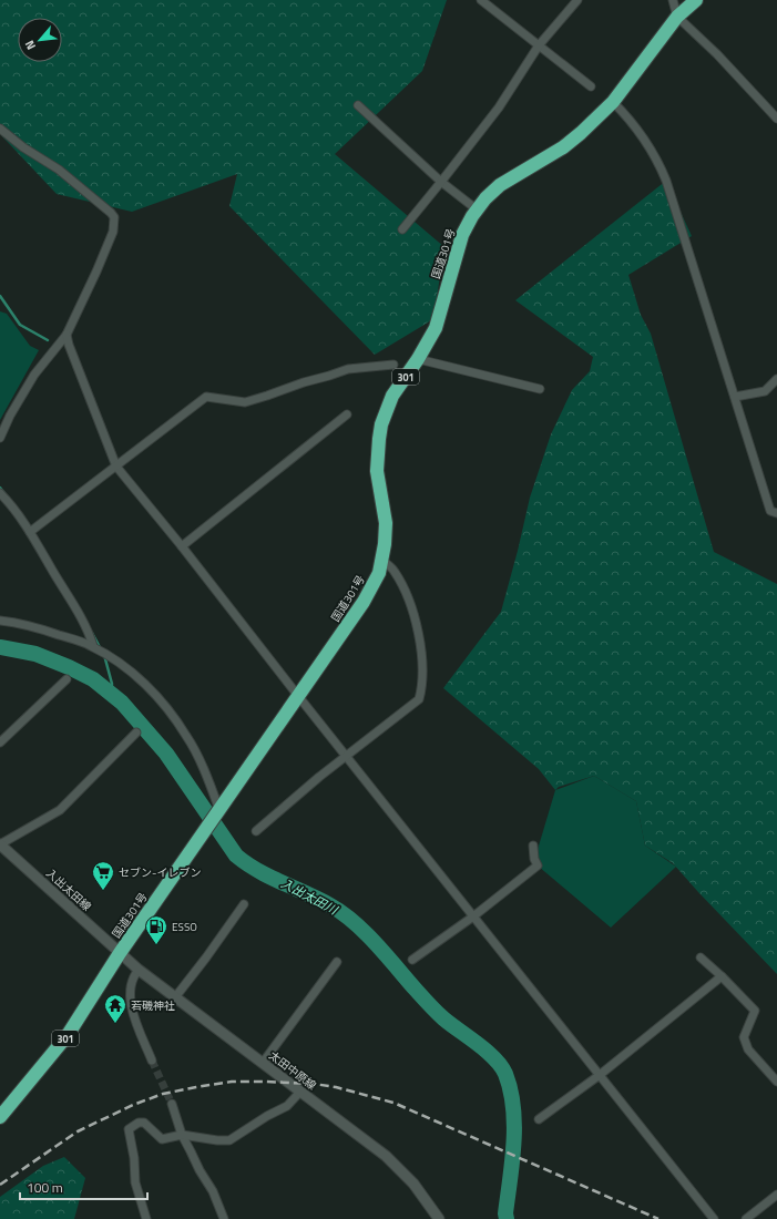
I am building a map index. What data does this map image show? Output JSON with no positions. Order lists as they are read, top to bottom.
{
  "streets": {
    "highway": ["国道301号", "301"],
    "main road": ["入出太田線", "太田中原線"]
  },
  "crossings": [
    ["国道301号", "入出太田線"],
    ["国道301号", "太田中原線"],
    ["入出太田線", "太田中原線"]
  ],
  "water": ["入出太田川"],
  "places": {
    "supermarket": ["セブン-イレブン"],
    "fuel station": ["ESSO"],
    "temple": ["若磯神社"]
  },
  "scale_bar": "100 m",
  "north": "bottom left"
}
